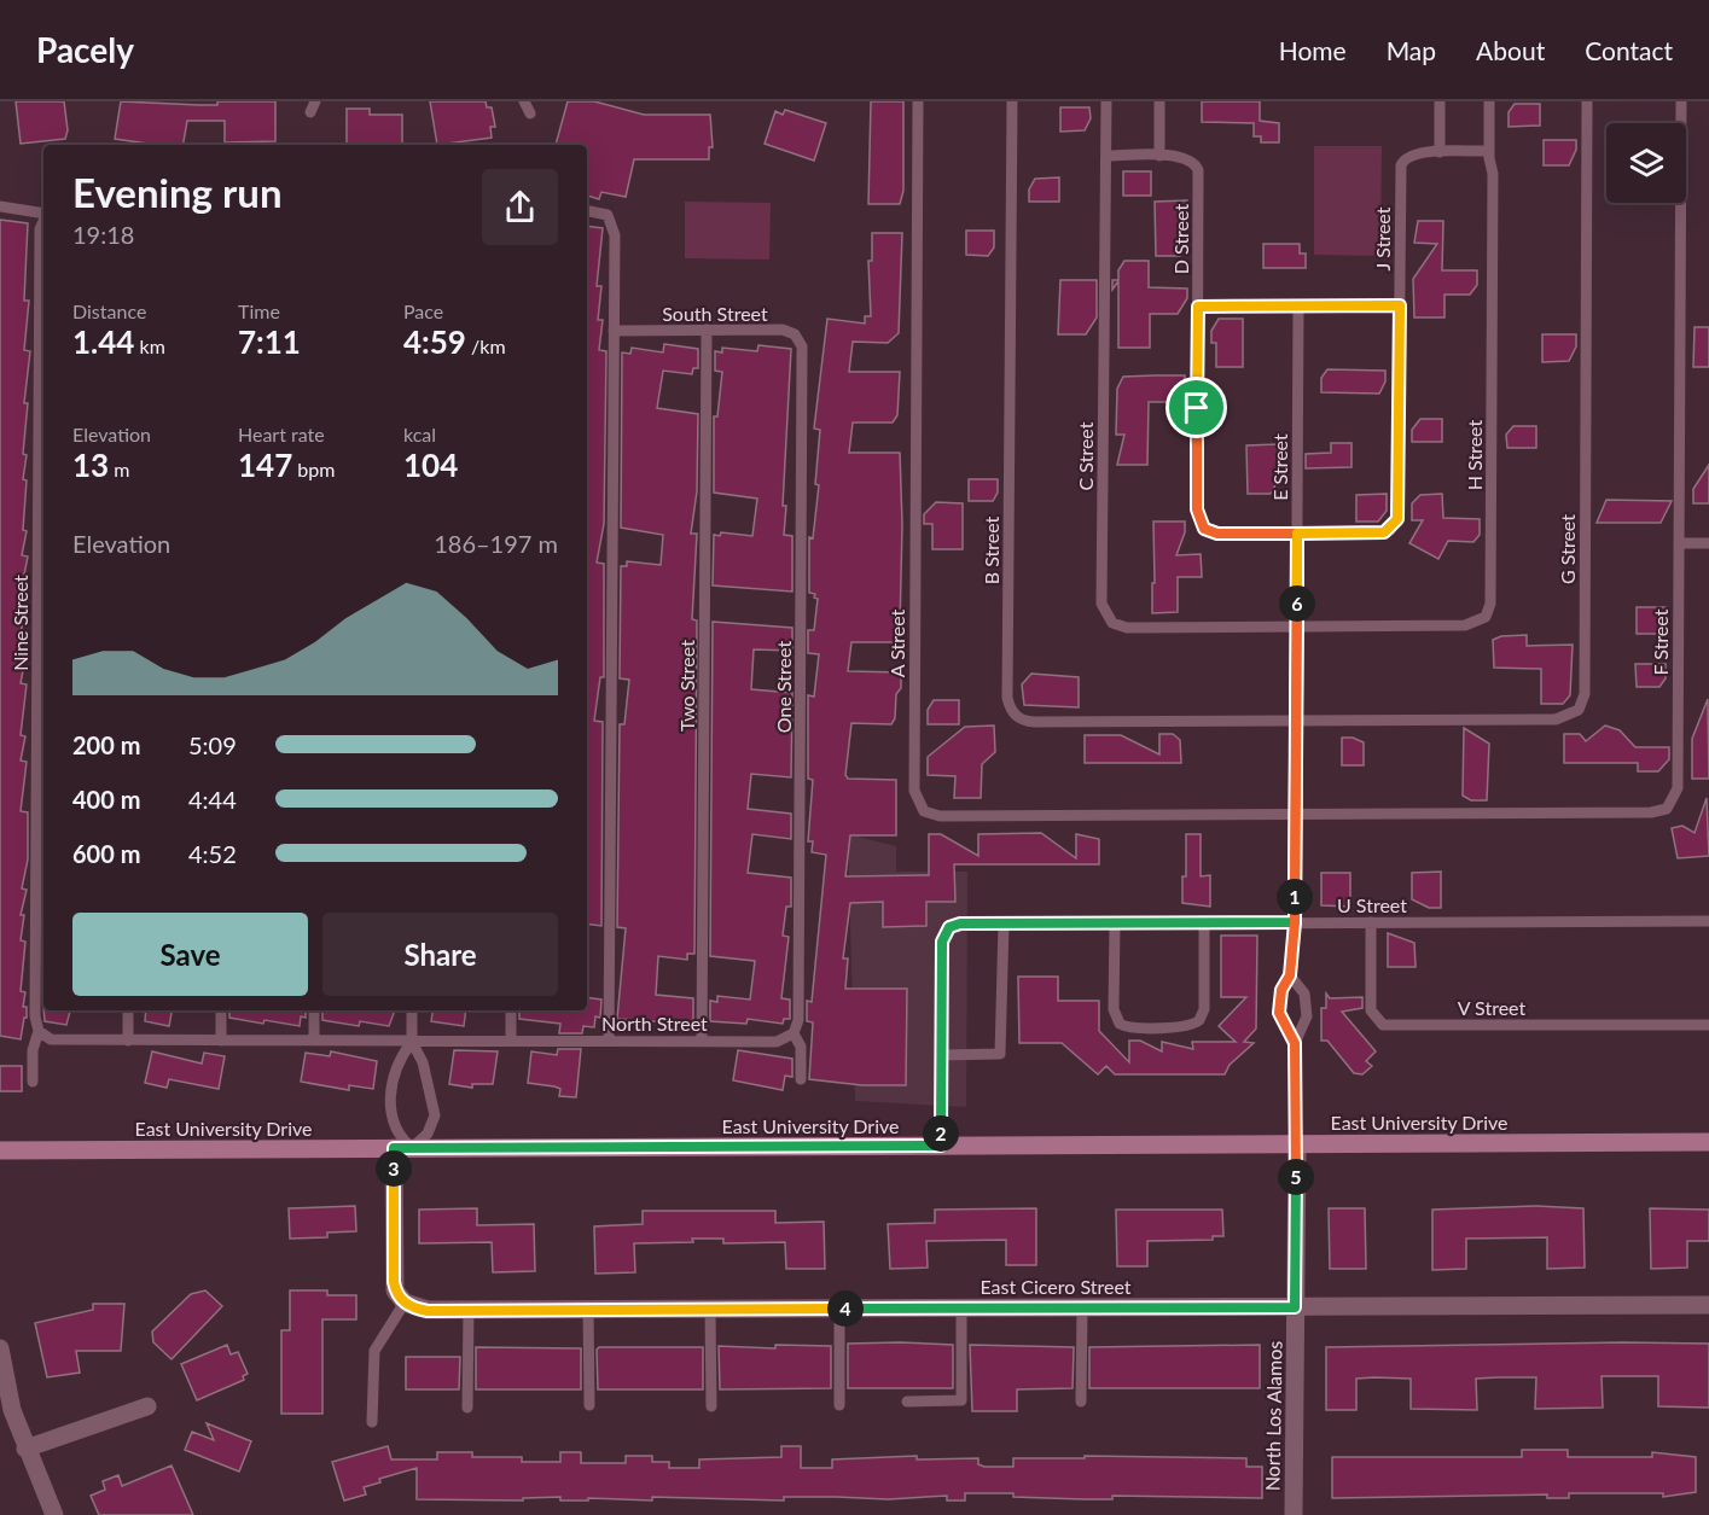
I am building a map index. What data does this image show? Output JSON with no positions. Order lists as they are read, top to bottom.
{
  "streets": {
    "main road": ["East University Drive"],
    "street": ["East Cicero Street", "North Los Alamos"],
    "lane": [
      "D Street",
      "J Street",
      "South Street",
      "H Street",
      "C Street",
      "E Street",
      "G Street",
      "B Street",
      "Nine Street",
      "F Street",
      "A Street",
      "Two Street",
      "One Street",
      "U Street",
      "V Street",
      "North Street"
    ]
  },
  "crossings": [
    ["D Street", "J Street"],
    ["D Street", "C Street"],
    ["D Street", "E Street"],
    ["J Street", "H Street"],
    ["J Street", "E Street"],
    ["South Street", "Two Street"],
    ["South Street", "One Street"],
    ["H Street", "C Street"],
    ["H Street", "E Street"],
    ["C Street", "E Street"],
    ["E Street", "G Street"],
    ["E Street", "B Street"],
    ["E Street", "F Street"],
    ["E Street", "A Street"],
    ["E Street", "U Street"],
    ["E Street", "East University Drive"],
    ["E Street", "North Los Alamos"],
    ["G Street", "B Street"],
    ["Nine Street", "North Street"],
    ["F Street", "A Street"],
    ["Two Street", "North Street"],
    ["One Street", "North Street"],
    ["U Street", "V Street"],
    ["U Street", "East University Drive"],
    ["East University Drive", "North Los Alamos"],
    ["East Cicero Street", "North Los Alamos"]
  ],
  "page": {
    "header": "Pacely",
    "nav": [
      "Home",
      "Map",
      "About",
      "Contact"
    ],
    "heading": ["Evening run", "19:18"],
    "stats": [
      ["Distance", "1.44 km"],
      ["Time", "7:11"],
      ["Pace", "4:59 /km"],
      ["Elevation", "13 m"],
      ["Heart rate", "147 bpm"],
      ["kcal", "104"]
    ],
    "chart": ["Elevation", "186–197 m"],
    "pins": [
      "6",
      "1",
      "2",
      "3",
      "5",
      "4"
    ],
    "list": [
      {
        "name": "200 m",
        "note": "5:09"
      },
      {
        "name": "400 m",
        "note": "4:44"
      },
      {
        "name": "600 m",
        "note": "4:52"
      }
    ],
    "buttons": ["Save", "Share"]
  }
}
